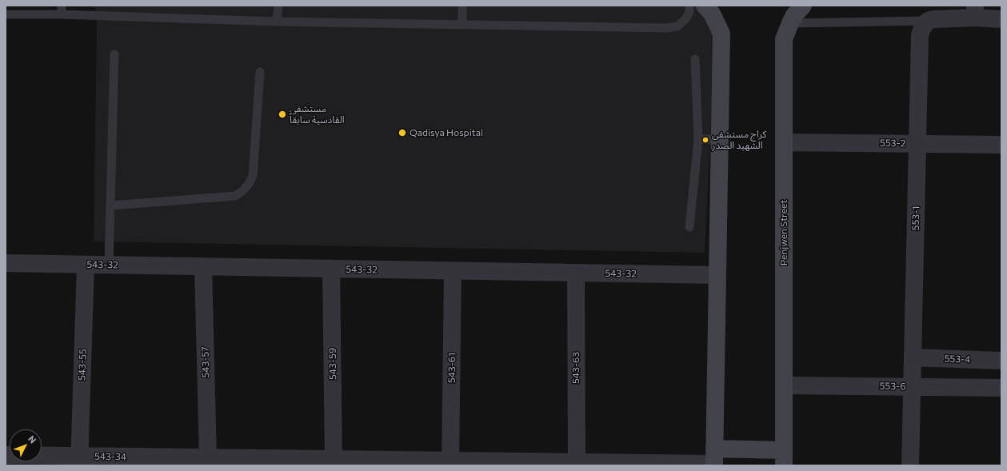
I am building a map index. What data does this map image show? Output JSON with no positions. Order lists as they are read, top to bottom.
{
  "streets": {
    "street": [
      "553-2",
      "553-1",
      "Penjwen Street",
      "543-32",
      "553-4",
      "543-57",
      "543-59",
      "543-55",
      "543-61",
      "543-63",
      "553-6",
      "543-34"
    ]
  },
  "crossings": [
    ["553-2", "553-1"],
    ["553-2", "Penjwen Street"],
    ["553-1", "553-4"],
    ["553-1", "553-6"],
    ["Penjwen Street", "553-6"],
    ["543-32", "543-57"],
    ["543-32", "543-59"],
    ["543-32", "543-55"],
    ["543-32", "543-61"],
    ["543-32", "543-63"],
    ["543-57", "543-34"],
    ["543-59", "543-34"],
    ["543-55", "543-34"],
    ["543-61", "543-34"],
    ["543-63", "543-34"]
  ],
  "places": ["مستشفى القادسية سابقاً", "Qadisya Hospital", "كراج مستشفى الشهيد الصدر"],
  "north": "top right"
}
